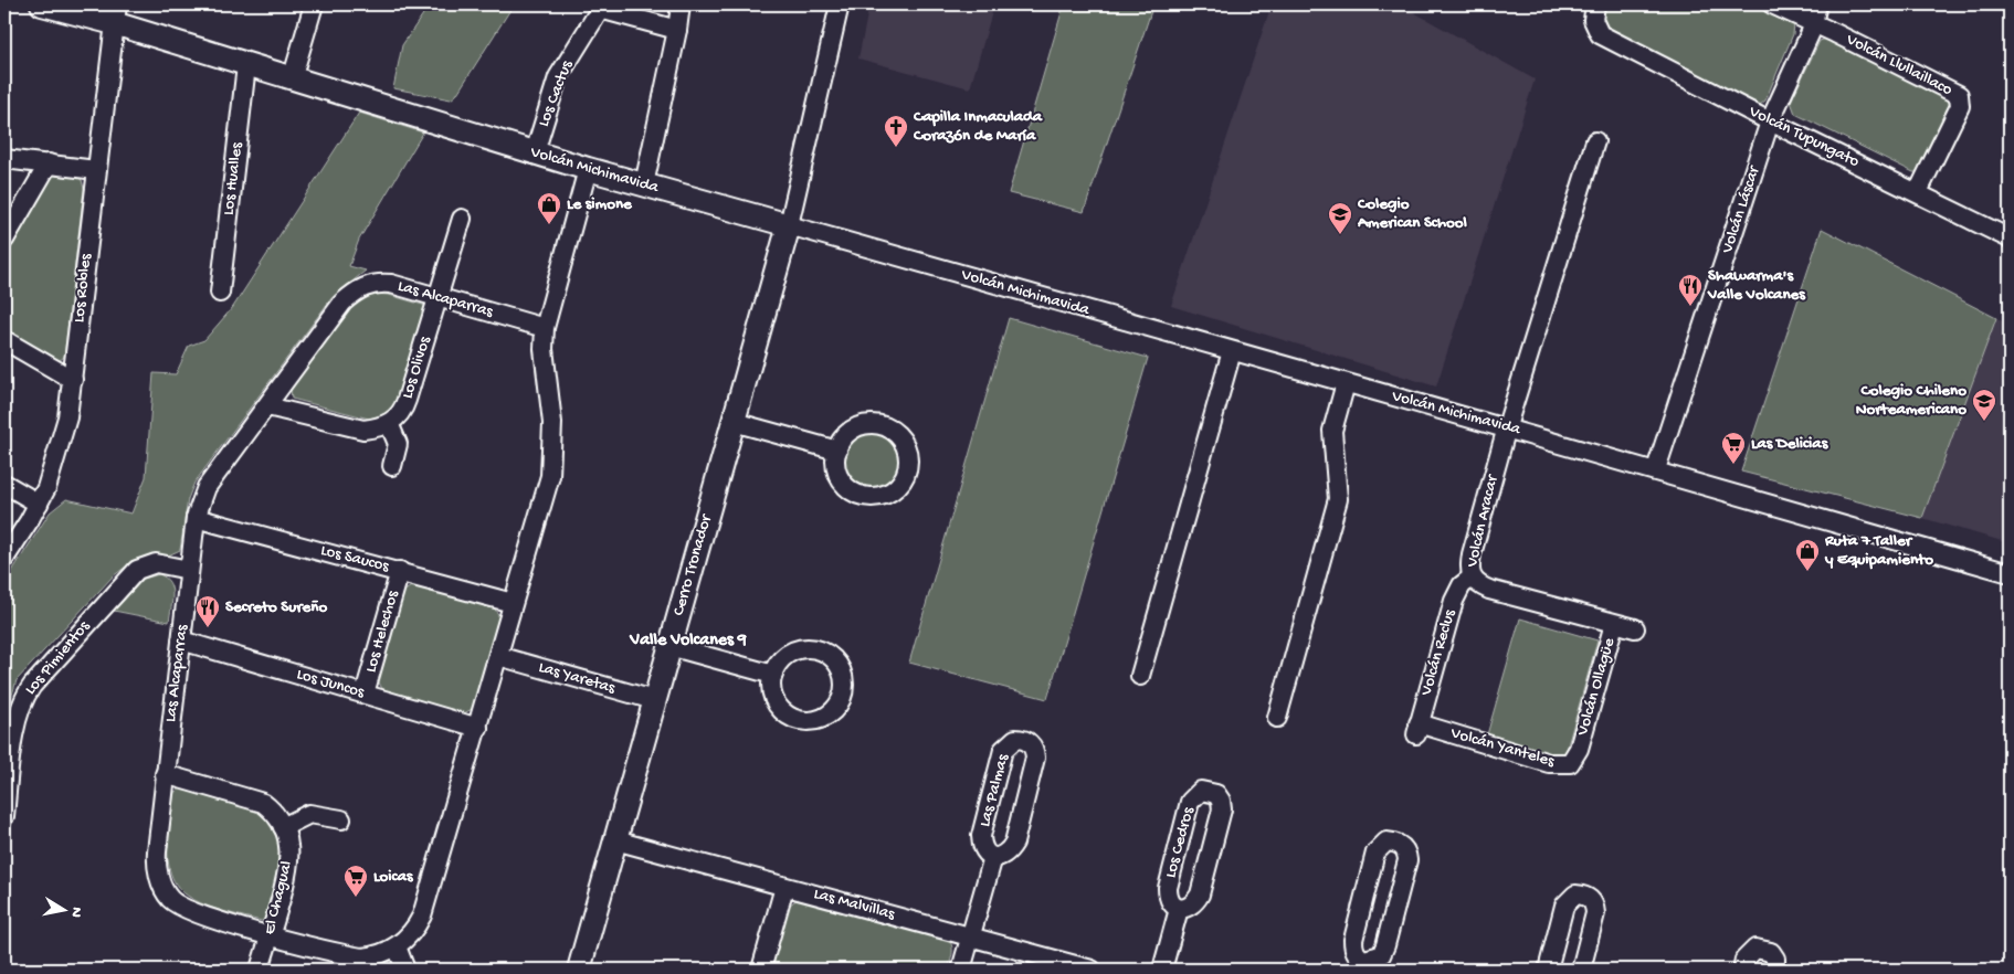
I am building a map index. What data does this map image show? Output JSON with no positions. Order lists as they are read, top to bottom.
{
  "streets": {
    "street": [
      "Volcán Llullaillaco",
      "Los Cactus",
      "Volcán Tupungato",
      "Volcán Michimavida",
      "Los Hualles",
      "Volcán Láscar",
      "Los Robles",
      "Las Alcaparras",
      "Los Olivos",
      "Volcán Aracar",
      "Los Saucos",
      "Cerro Tronador",
      "Los Helechos",
      "Volcán Reclus",
      "Los Pimientos",
      "Las Yaretas",
      "Los Juncos",
      "Volcán Ollagüe",
      "Volcán Yanteles",
      "Las Palmas",
      "Los Cedros",
      "El Chagual",
      "Las Malvillas"
    ]
  },
  "crossings": [
    ["Volcán Llullaillaco", "Volcán Tupungato"],
    ["Volcán Llullaillaco", "Volcán Láscar"],
    ["Los Cactus", "Volcán Michimavida"],
    ["Volcán Tupungato", "Volcán Láscar"],
    ["Volcán Michimavida", "Los Hualles"],
    ["Volcán Michimavida", "Volcán Láscar"],
    ["Volcán Michimavida", "Los Robles"],
    ["Volcán Michimavida", "Las Alcaparras"],
    ["Volcán Michimavida", "Volcán Aracar"],
    ["Volcán Michimavida", "Cerro Tronador"],
    ["Las Alcaparras", "Los Olivos"],
    ["Las Alcaparras", "Los Saucos"],
    ["Las Alcaparras", "Los Pimientos"],
    ["Las Alcaparras", "Las Yaretas"],
    ["Las Alcaparras", "Los Juncos"],
    ["Las Alcaparras", "El Chagual"],
    ["Volcán Aracar", "Volcán Reclus"],
    ["Volcán Aracar", "Volcán Ollagüe"],
    ["Los Saucos", "Los Helechos"],
    ["Cerro Tronador", "Las Yaretas"],
    ["Cerro Tronador", "Las Malvillas"],
    ["Los Helechos", "Los Juncos"],
    ["Volcán Reclus", "Volcán Yanteles"],
    ["Volcán Ollagüe", "Volcán Yanteles"]
  ],
  "districts": ["Valle Volcanes 9"],
  "places": {
    "church": ["Capilla Inmaculada Corazón de María"],
    "shop": ["Le simone", "Ruta 7 Taller y Equipamiento"],
    "school or university": ["Colegio American School", "Colegio Chileno Norteamericano"],
    "restaurant": ["Shawarma's Valle Volcanes", "Secreto Sureño"],
    "supermarket": ["Las Delicias", "Loicas"]
  },
  "north": "right"
}
